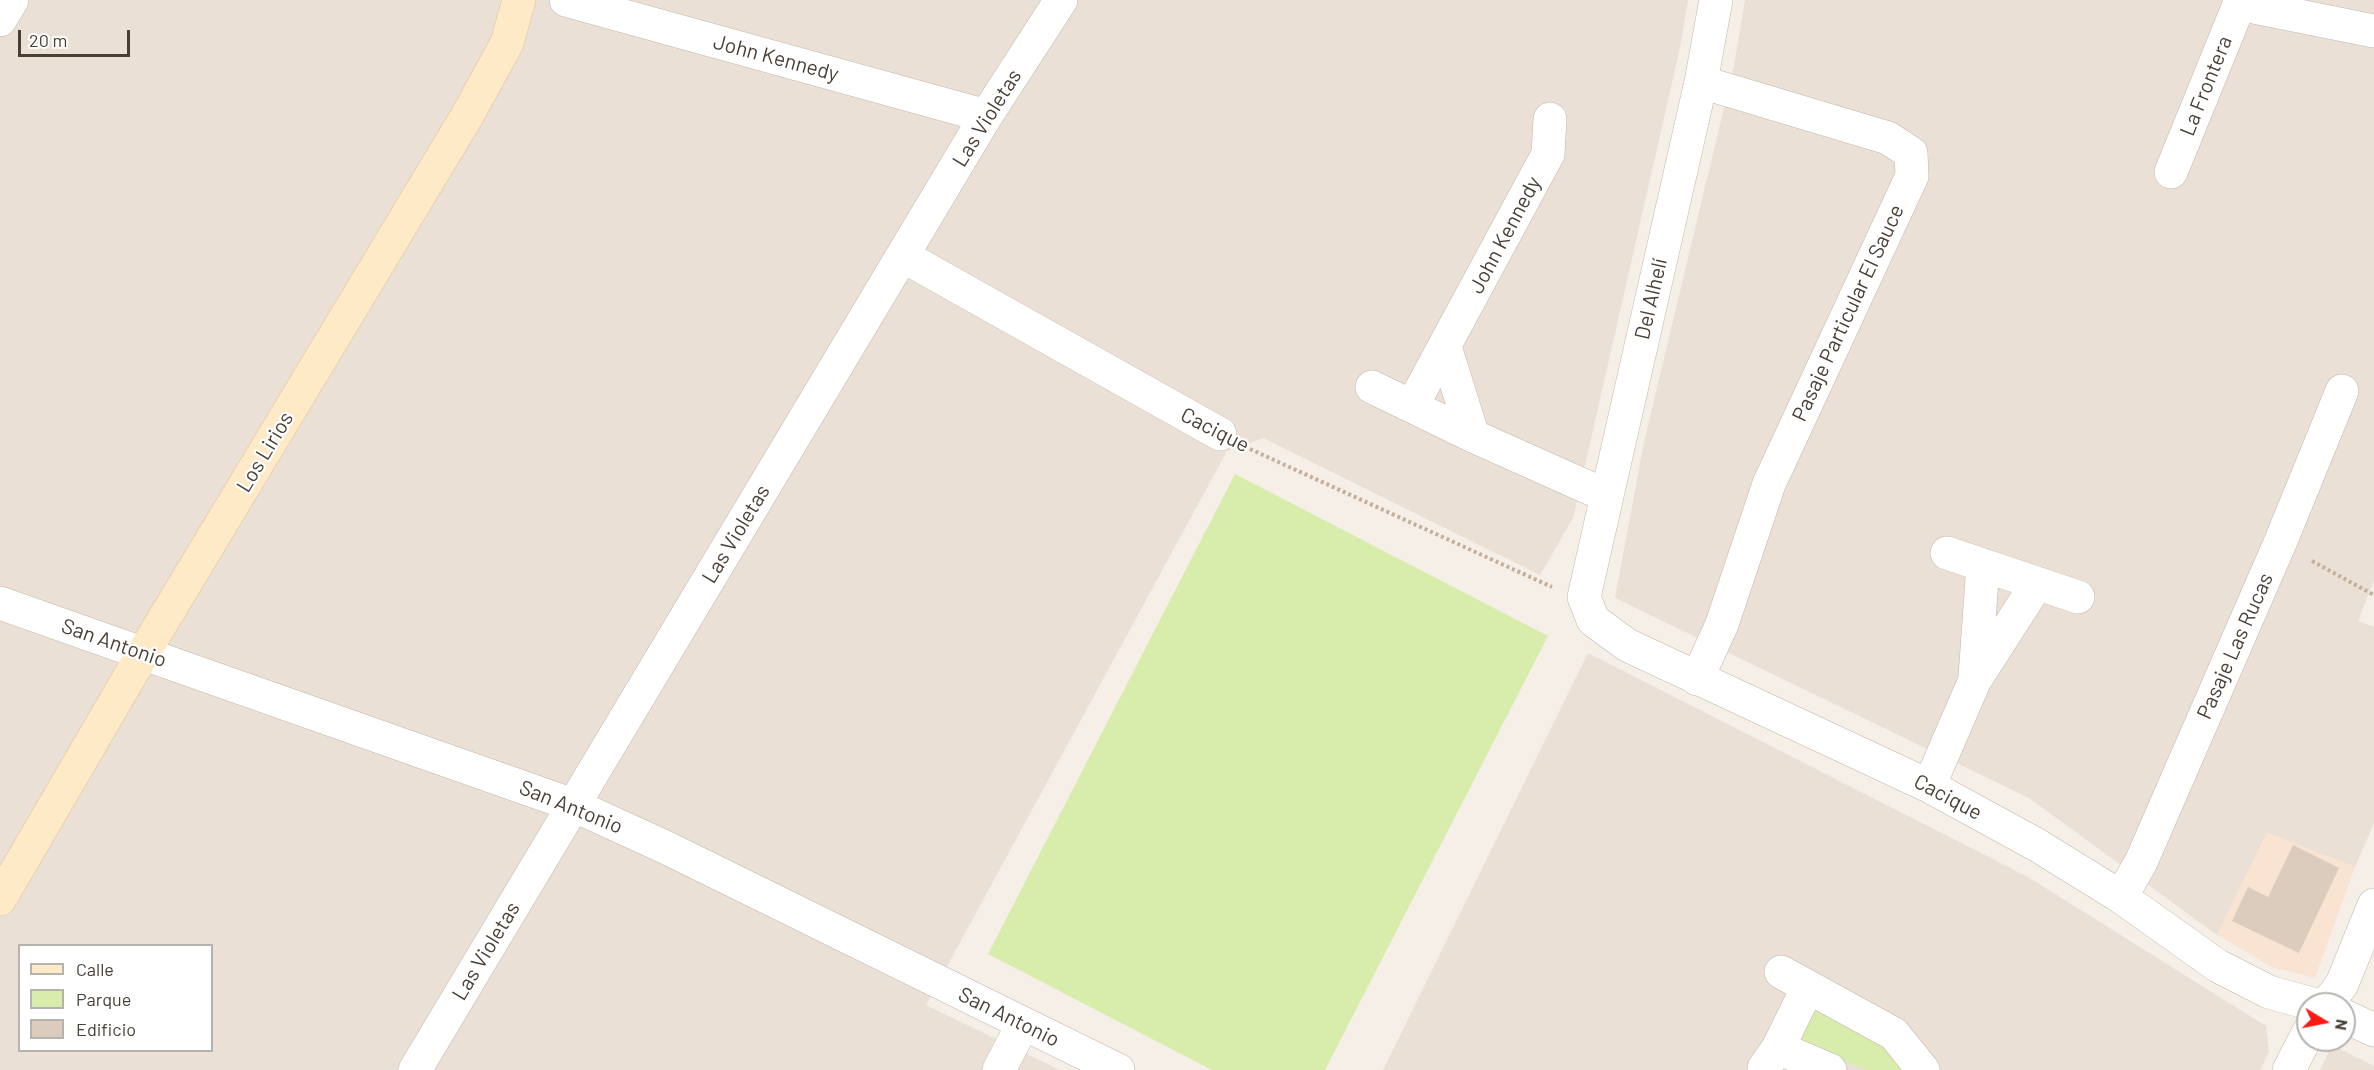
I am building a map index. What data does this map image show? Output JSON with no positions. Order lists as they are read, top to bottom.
{
  "streets": {
    "main road": ["Los Lirios"],
    "street": [
      "John Kennedy",
      "La Frontera",
      "Las Violetas",
      "Del Alhelí",
      "Pasaje Particular El Sauce",
      "Cacique",
      "San Antonio",
      "Pasaje Las Rucas"
    ]
  },
  "crossings": [
    ["John Kennedy", "Las Violetas"],
    ["Las Violetas", "Cacique"],
    ["Las Violetas", "San Antonio"],
    ["Del Alhelí", "Pasaje Particular El Sauce"],
    ["Del Alhelí", "Cacique"],
    ["Pasaje Particular El Sauce", "Cacique"],
    ["Cacique", "Pasaje Las Rucas"],
    ["Los Lirios", "San Antonio"]
  ],
  "legend": ["Calle", "Parque", "Edificio"],
  "scale_bar": "20 m",
  "north": "right"
}
